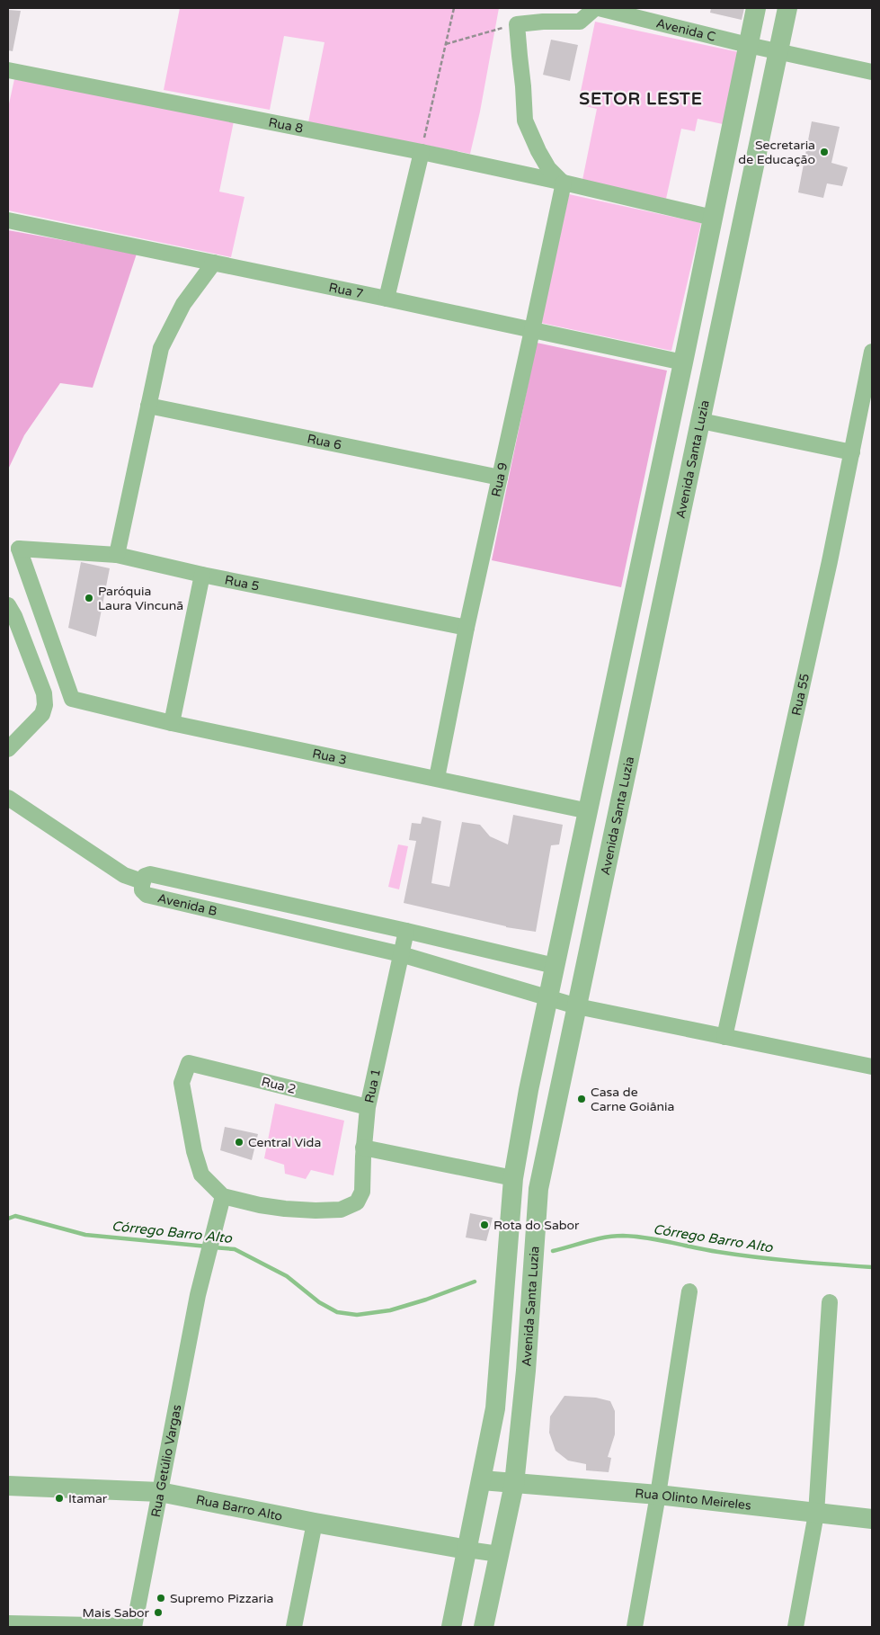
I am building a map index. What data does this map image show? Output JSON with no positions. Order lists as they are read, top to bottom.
{
  "streets": {
    "street": [
      "Avenida C",
      "Rua 8",
      "Rua 7",
      "Rua 6",
      "Avenida Santa Luzia",
      "Rua 9",
      "Rua 5",
      "Rua 55",
      "Rua 3",
      "Avenida B",
      "Rua 2",
      "Rua 1",
      "Rua Getúlio Vargas",
      "Rua Olinto Meireles",
      "Rua Barro Alto"
    ]
  },
  "crossings": [
    ["Avenida C", "Avenida Santa Luzia"],
    ["Rua 8", "Rua 9"],
    ["Rua 7", "Rua 9"],
    ["Rua 6", "Rua 9"],
    ["Avenida Santa Luzia", "Avenida B"],
    ["Avenida Santa Luzia", "Rua Olinto Meireles"],
    ["Rua 9", "Rua 5"],
    ["Rua 9", "Rua 3"],
    ["Rua 5", "Rua 3"],
    ["Rua 55", "Avenida B"],
    ["Avenida B", "Rua 1"],
    ["Rua 2", "Rua 1"],
    ["Rua 2", "Rua Getúlio Vargas"],
    ["Rua 1", "Rua Getúlio Vargas"],
    ["Rua Getúlio Vargas", "Rua Barro Alto"]
  ],
  "districts": ["SETOR LESTE"],
  "water": ["Córrego Barro Alto"],
  "places": [
    "Secretaria de Educação",
    "Paróquia Laura Vincunã",
    "Casa de Carne Goiânia",
    "Central Vida",
    "Rota do Sabor",
    "Itamar",
    "Supremo Pizzaria",
    "Mais Sabor"
  ]
}
